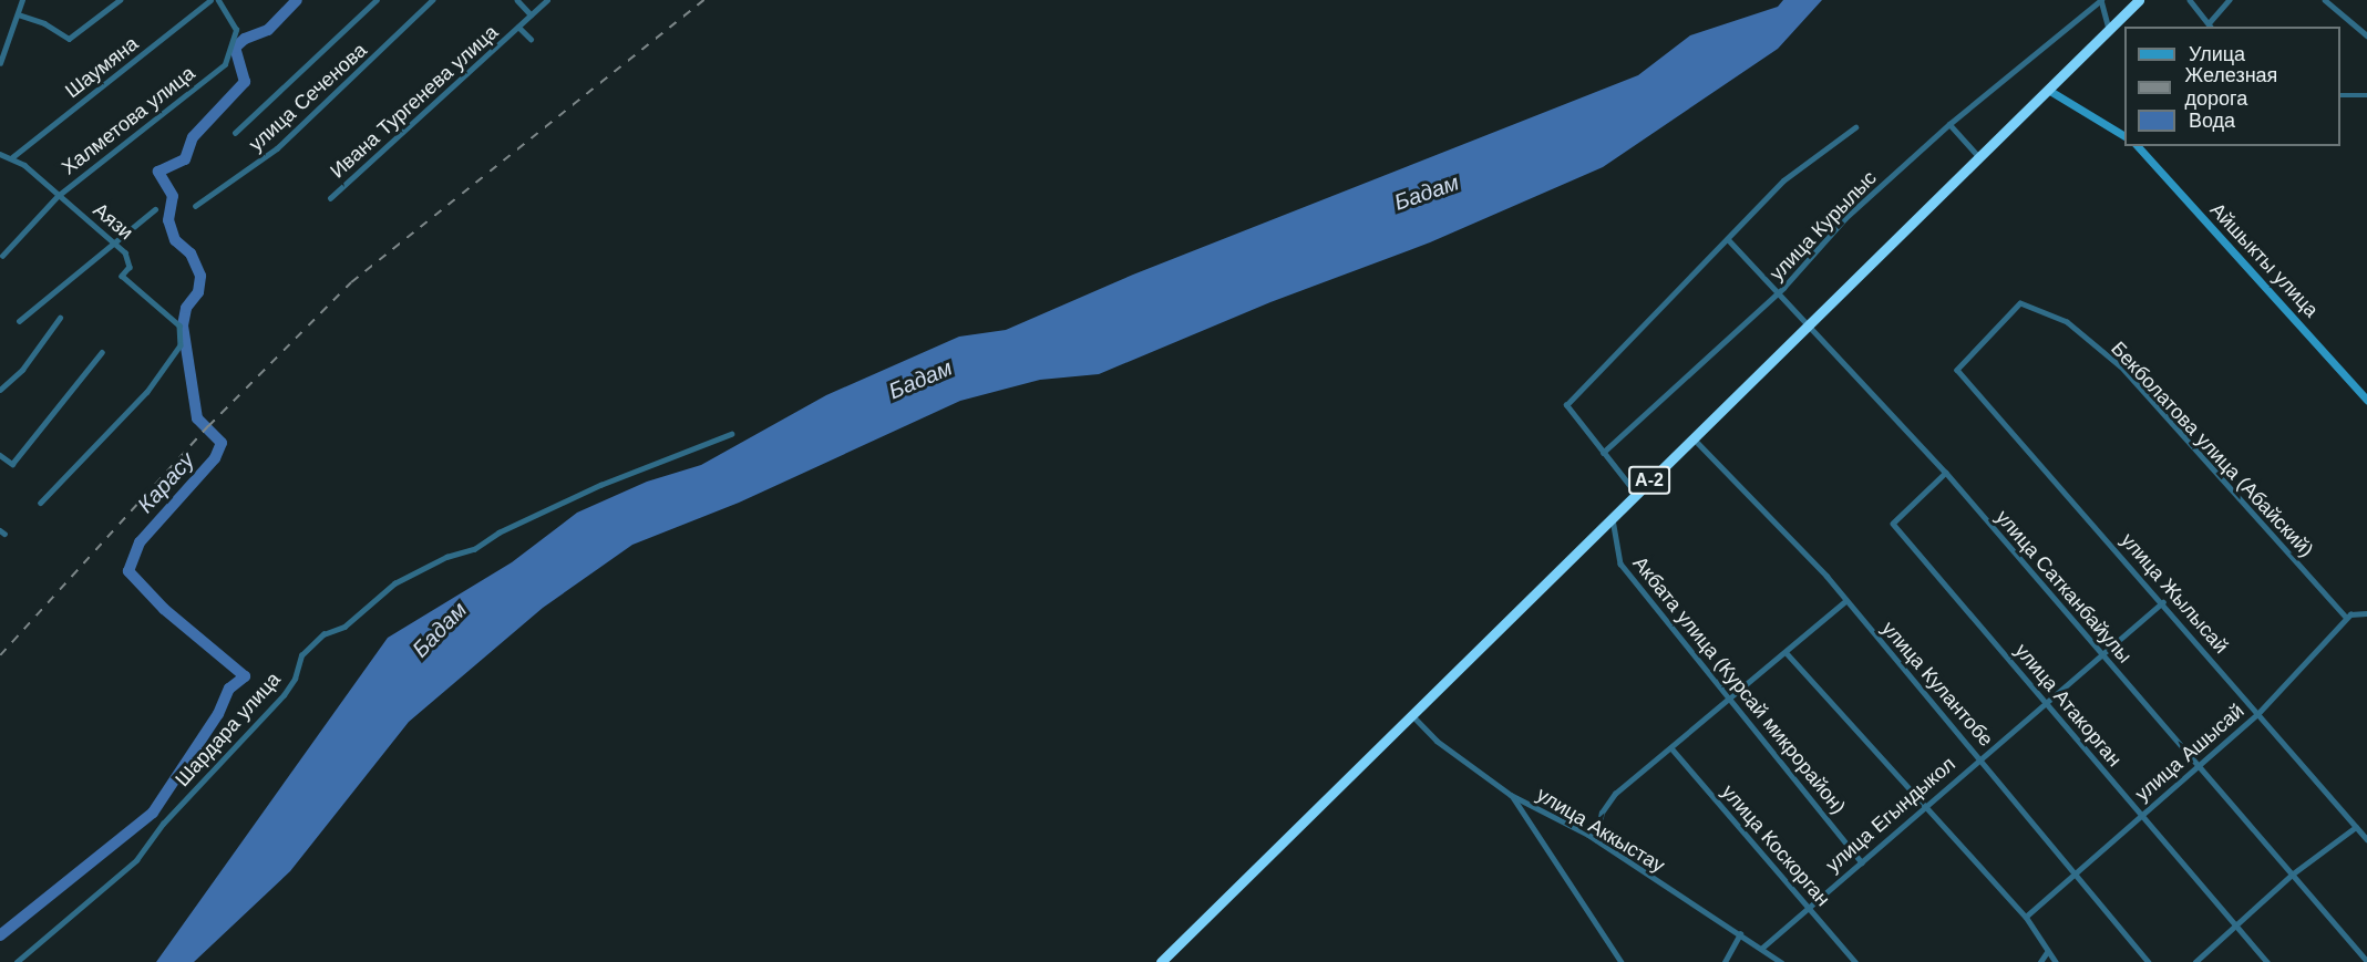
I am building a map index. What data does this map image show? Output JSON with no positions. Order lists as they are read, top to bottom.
{
  "streets": {
    "highway": ["A-2"],
    "street": [
      "Шаумяна",
      "улица Сеченова",
      "Ивана Тургенева улица",
      "Халметова улица",
      "Аязи",
      "улица Курылыс",
      "Айшыкты улица",
      "Бекболатова улица (Абайский)",
      "улица Сатканбайулы",
      "улица Жылысай",
      "улица Кулантобе",
      "Акбата улица (Курсай микрорайон)",
      "улица Атакорган",
      "Шардара улица",
      "улица Ашысай",
      "улица Егындыкол",
      "улица Аккыстау",
      "улица Коскорган"
    ]
  },
  "crossings": [
    ["Шаумяна", "Аязи"],
    ["Халметова улица", "Аязи"],
    ["улица Курылыс", "улица Сатканбайулы"],
    ["Бекболатова улица (Абайский)", "улица Жылысай"],
    ["Бекболатова улица (Абайский)", "улица Ашысай"],
    ["A-2", "улица Сатканбайулы"],
    ["A-2", "улица Кулантобе"],
    ["A-2", "Акбата улица (Курсай микрорайон)"],
    ["A-2", "улица Аккыстау"],
    ["улица Сатканбайулы", "улица Атакорган"],
    ["улица Сатканбайулы", "улица Ашысай"],
    ["улица Сатканбайулы", "улица Егындыкол"],
    ["улица Жылысай", "улица Ашысай"],
    ["улица Жылысай", "улица Егындыкол"],
    ["улица Кулантобе", "улица Ашысай"],
    ["улица Кулантобе", "улица Егындыкол"],
    ["Акбата улица (Курсай микрорайон)", "улица Егындыкол"],
    ["улица Атакорган", "улица Ашысай"],
    ["улица Атакорган", "улица Егындыкол"],
    ["улица Егындыкол", "улица Аккыстау"],
    ["улица Егындыкол", "улица Коскорган"]
  ],
  "water": ["Бадам", "Карасу"],
  "legend": ["Улица", "Железная дорога", "Вода"]
}
